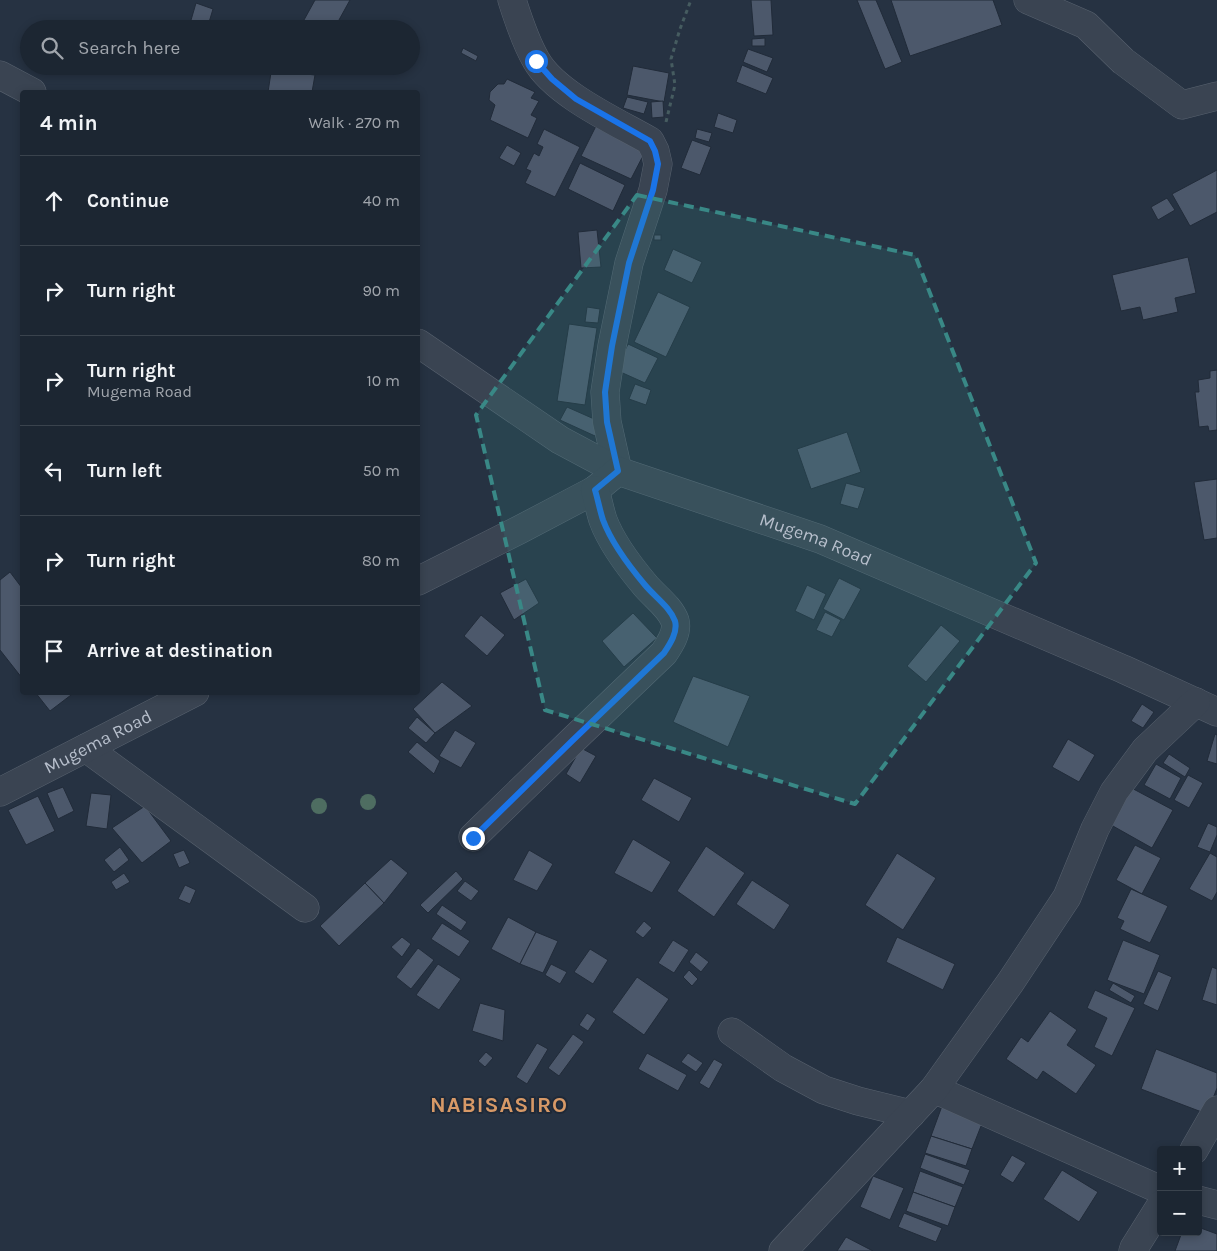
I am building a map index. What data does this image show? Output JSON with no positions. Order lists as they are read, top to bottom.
{
  "streets": {
    "street": ["Mugema Road"]
  },
  "districts": ["NABISASIRO"],
  "page": {
    "search": "Search here",
    "heading": ["4 min", "Walk · 270 m"],
    "list": [
      ["Continue", "40 m"],
      ["Turn right", "90 m"],
      ["Turn right", "Mugema Road", "10 m"],
      ["Turn left", "50 m"],
      ["Turn right", "80 m"],
      "Arrive at destination"
    ],
    "map_buttons": ["+", "−"]
  }
}
